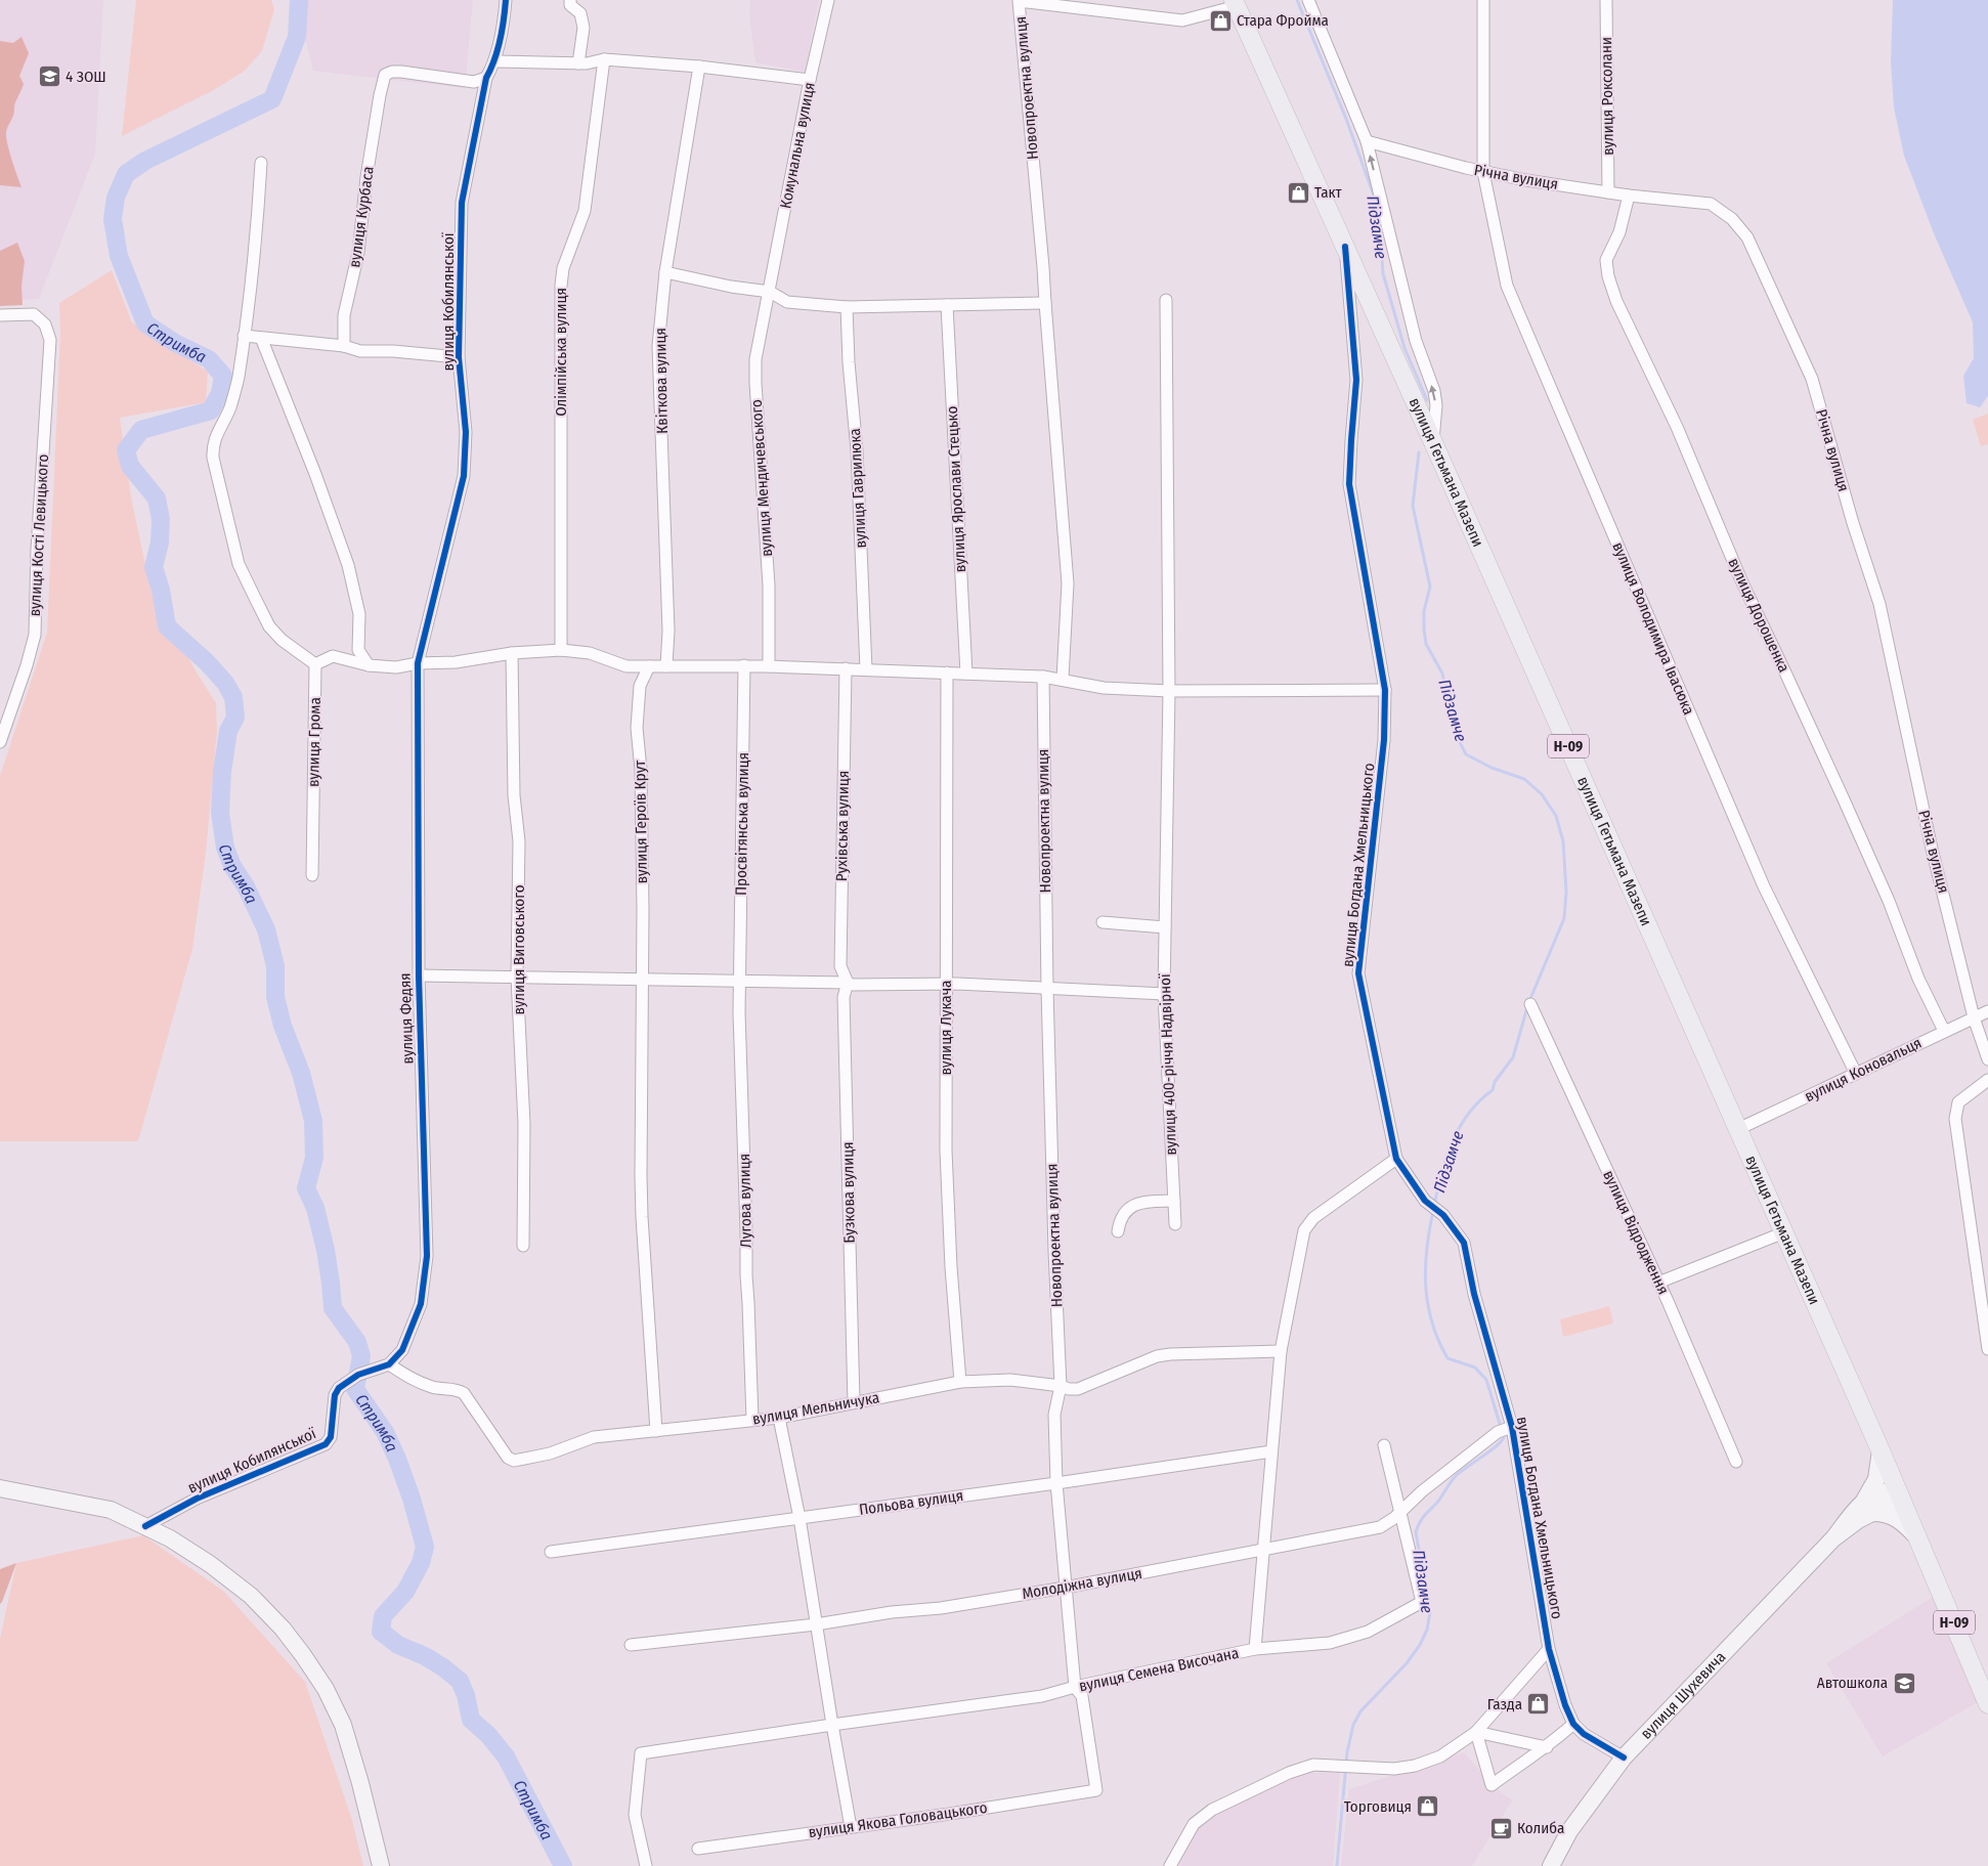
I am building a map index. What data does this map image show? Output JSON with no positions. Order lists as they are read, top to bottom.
{
  "streets": {
    "main road": ["вулиця Гетьмана Мазепи", "Н-09", "вулиця Шухевича"],
    "street": [
      "Новопроектна вулиця",
      "вулиця Роксолани",
      "Комунальна вулиця",
      "Річна вулиця",
      "вулиця Курбаса",
      "вулиця Кобилянської",
      "Олімпійська вулиця",
      "Квіткова вулиця",
      "вулиця Мендичевського",
      "вулиця Гаврилюка",
      "вулиця Ярослави Стецько",
      "вулиця Кості Левицького",
      "вулиця Дорошенка",
      "вулиця Володимира Івасюка",
      "вулиця Грома",
      "вулиця Героїв Крут",
      "Просвітянська вулиця",
      "Рухівська вулиця",
      "вулиця Богдана Хмельницького",
      "вулиця Виговського",
      "вулиця Федяя",
      "вулиця Лукача",
      "вулиця 400-річчя Надвірної",
      "вулиця Коновальця",
      "Бузкова вулиця",
      "Лугова вулиця",
      "вулиця Відродження",
      "вулиця Мельничука",
      "Польова вулиця",
      "Молодіжна вулиця",
      "вулиця Семена Височана",
      "вулиця Якова Головацького"
    ]
  },
  "crossings": [
    ["Новопроектна вулиця", "вулиця Гетьмана Мазепи"],
    ["Новопроектна вулиця", "вулиця Мельничука"],
    ["Новопроектна вулиця", "Польова вулиця"],
    ["Новопроектна вулиця", "Молодіжна вулиця"],
    ["Новопроектна вулиця", "вулиця Семена Височана"],
    ["Новопроектна вулиця", "вулиця Якова Головацького"],
    ["вулиця Роксолани", "Річна вулиця"],
    ["Комунальна вулиця", "вулиця Мендичевського"],
    ["Річна вулиця", "вулиця Дорошенка"],
    ["Річна вулиця", "вулиця Володимира Івасюка"],
    ["Річна вулиця", "вулиця Коновальця"],
    ["вулиця Курбаса", "вулиця Кобилянської"],
    ["вулиця Кобилянської", "вулиця Федяя"],
    ["вулиця Кобилянської", "вулиця Мельничука"],
    ["вулиця Гетьмана Мазепи", "вулиця Богдана Хмельницького"],
    ["вулиця Гетьмана Мазепи", "вулиця Коновальця"],
    ["вулиця Дорошенка", "вулиця Коновальця"],
    ["вулиця Володимира Івасюка", "вулиця Коновальця"],
    ["вулиця Героїв Крут", "вулиця Мельничука"],
    ["Просвітянська вулиця", "Лугова вулиця"],
    ["Рухівська вулиця", "Бузкова вулиця"],
    ["вулиця Богдана Хмельницького", "Молодіжна вулиця"],
    ["вулиця Богдана Хмельницького", "вулиця Семена Височана"],
    ["вулиця Богдана Хмельницького", "вулиця Шухевича"],
    ["вулиця Федяя", "вулиця Мельничука"],
    ["вулиця Лукача", "вулиця Мельничука"],
    ["Бузкова вулиця", "вулиця Мельничука"],
    ["Лугова вулиця", "вулиця Мельничука"],
    ["вулиця Мельничука", "вулиця Семена Височана"],
    ["Польова вулиця", "вулиця Семена Височана"],
    ["Молодіжна вулиця", "вулиця Семена Височана"]
  ],
  "water": ["Підзамче", "Стримба"],
  "places": {
    "shop": [
      "Стара Фройма",
      "Такт",
      "Газда",
      "Торговиця"
    ],
    "school or university": ["4 ЗОШ", "Автошкола"],
    "cafe": ["Колиба"]
  }
}
